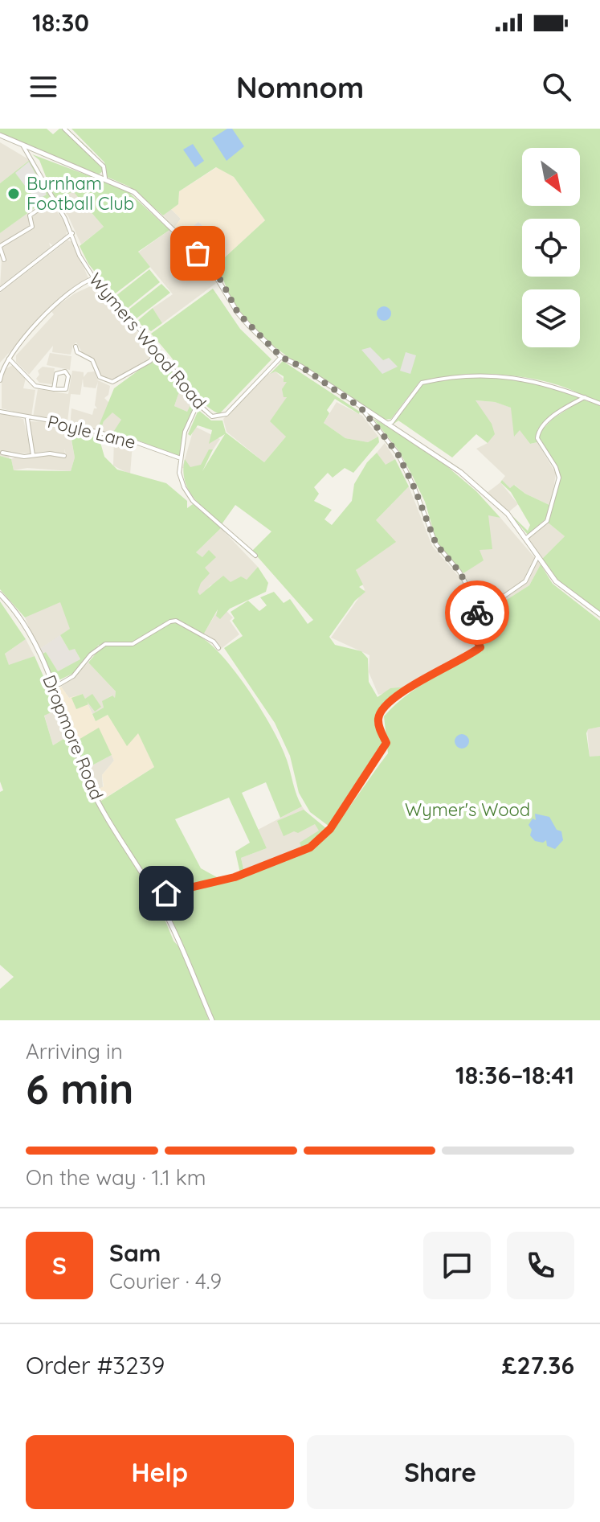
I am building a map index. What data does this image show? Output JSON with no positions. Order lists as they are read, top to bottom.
{
  "streets": {
    "street": ["Wymers Wood Road", "Poyle Lane", "Dropmore Road"]
  },
  "parks": ["Wymer's Wood"],
  "places": ["Burnham Football Club"],
  "north": "bottom right",
  "page": {
    "status": "18:30",
    "header": "Nomnom",
    "heading": ["6 min", "Arriving in", "18:36–18:41"],
    "panel": [
      "Sam",
      "Courier · 4.9",
      "Order #3239",
      "£27.36"
    ],
    "bar": "On the way · 1.1 km",
    "round": "S",
    "buttons": ["Help", "Share"]
  }
}
